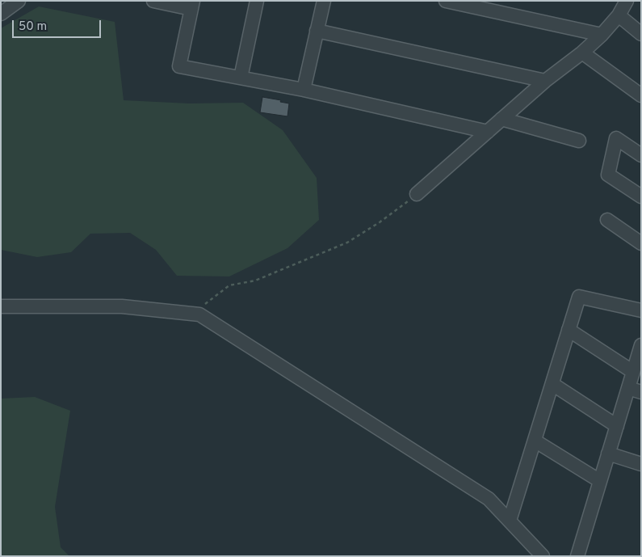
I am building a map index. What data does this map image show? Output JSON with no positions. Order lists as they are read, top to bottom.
{
  "scale_bar": "50 m"
}
